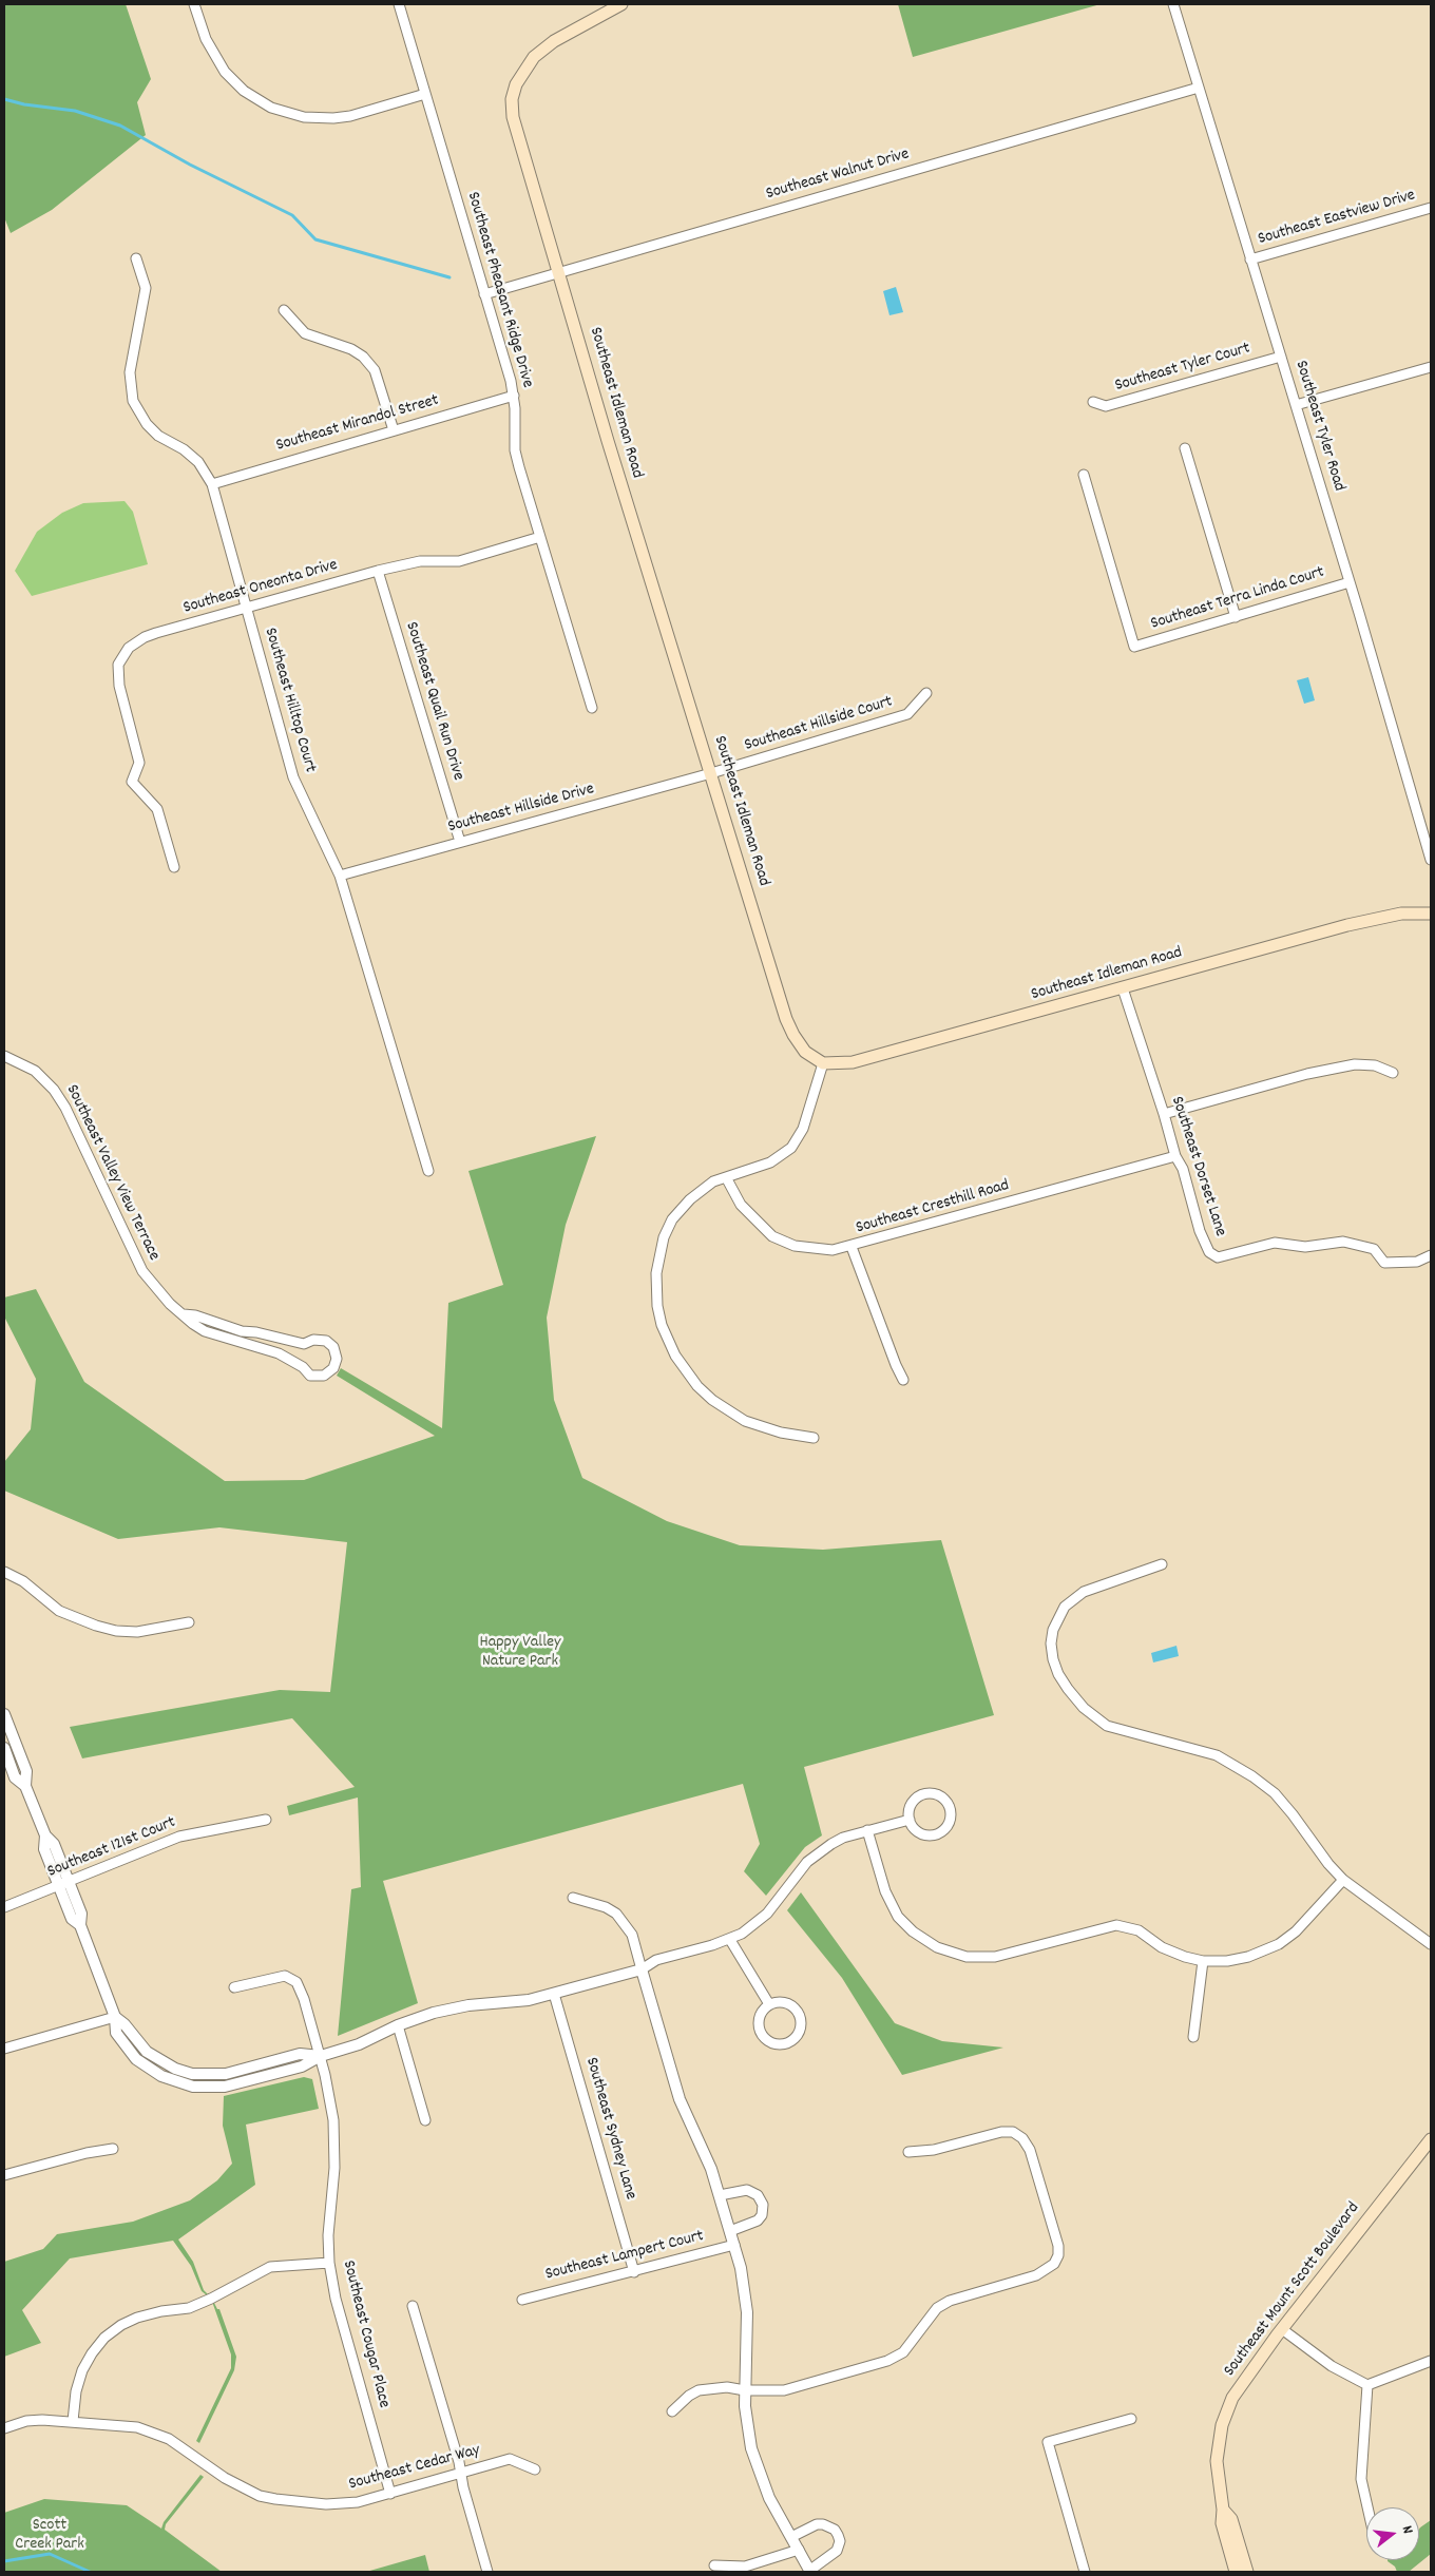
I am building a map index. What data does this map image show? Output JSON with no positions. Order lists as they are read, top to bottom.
{
  "streets": {
    "main road": ["Southeast Idleman Road", "Southeast Mount Scott Boulevard"],
    "street": [
      "Southeast Walnut Drive",
      "Southeast Eastview Drive",
      "Southeast Pheasant Ridge Drive",
      "Southeast Tyler Court",
      "Southeast Mirandol Street",
      "Southeast Tyler Road",
      "Southeast Oneonta Drive",
      "Southeast Terra Linda Court",
      "Southeast Hilltop Court",
      "Southeast Quail Run Drive",
      "Southeast Hillside Court",
      "Southeast Hillside Drive",
      "Southeast Dorset Lane",
      "Southeast Valley View Terrace",
      "Southeast Cresthill Road",
      "Southeast 121st Court",
      "Southeast Sydney Lane",
      "Southeast Lampert Court",
      "Southeast Cougar Place",
      "Southeast Cedar Way"
    ]
  },
  "crossings": [
    ["Southeast Walnut Drive", "Southeast Pheasant Ridge Drive"],
    ["Southeast Walnut Drive", "Southeast Idleman Road"],
    ["Southeast Walnut Drive", "Southeast Tyler Road"],
    ["Southeast Eastview Drive", "Southeast Tyler Road"],
    ["Southeast Pheasant Ridge Drive", "Southeast Mirandol Street"],
    ["Southeast Pheasant Ridge Drive", "Southeast Oneonta Drive"],
    ["Southeast Tyler Court", "Southeast Tyler Road"],
    ["Southeast Idleman Road", "Southeast Hillside Court"],
    ["Southeast Idleman Road", "Southeast Hillside Drive"],
    ["Southeast Idleman Road", "Southeast Dorset Lane"],
    ["Southeast Mirandol Street", "Southeast Hilltop Court"],
    ["Southeast Tyler Road", "Southeast Terra Linda Court"],
    ["Southeast Oneonta Drive", "Southeast Hilltop Court"],
    ["Southeast Oneonta Drive", "Southeast Quail Run Drive"],
    ["Southeast Hilltop Court", "Southeast Hillside Drive"],
    ["Southeast Quail Run Drive", "Southeast Hillside Drive"],
    ["Southeast Hillside Court", "Southeast Hillside Drive"],
    ["Southeast Dorset Lane", "Southeast Cresthill Road"],
    ["Southeast Sydney Lane", "Southeast Lampert Court"],
    ["Southeast Cougar Place", "Southeast Cedar Way"]
  ],
  "parks": ["Happy Valley Nature Park", "Scott Creek Park"],
  "north": "right"
}
